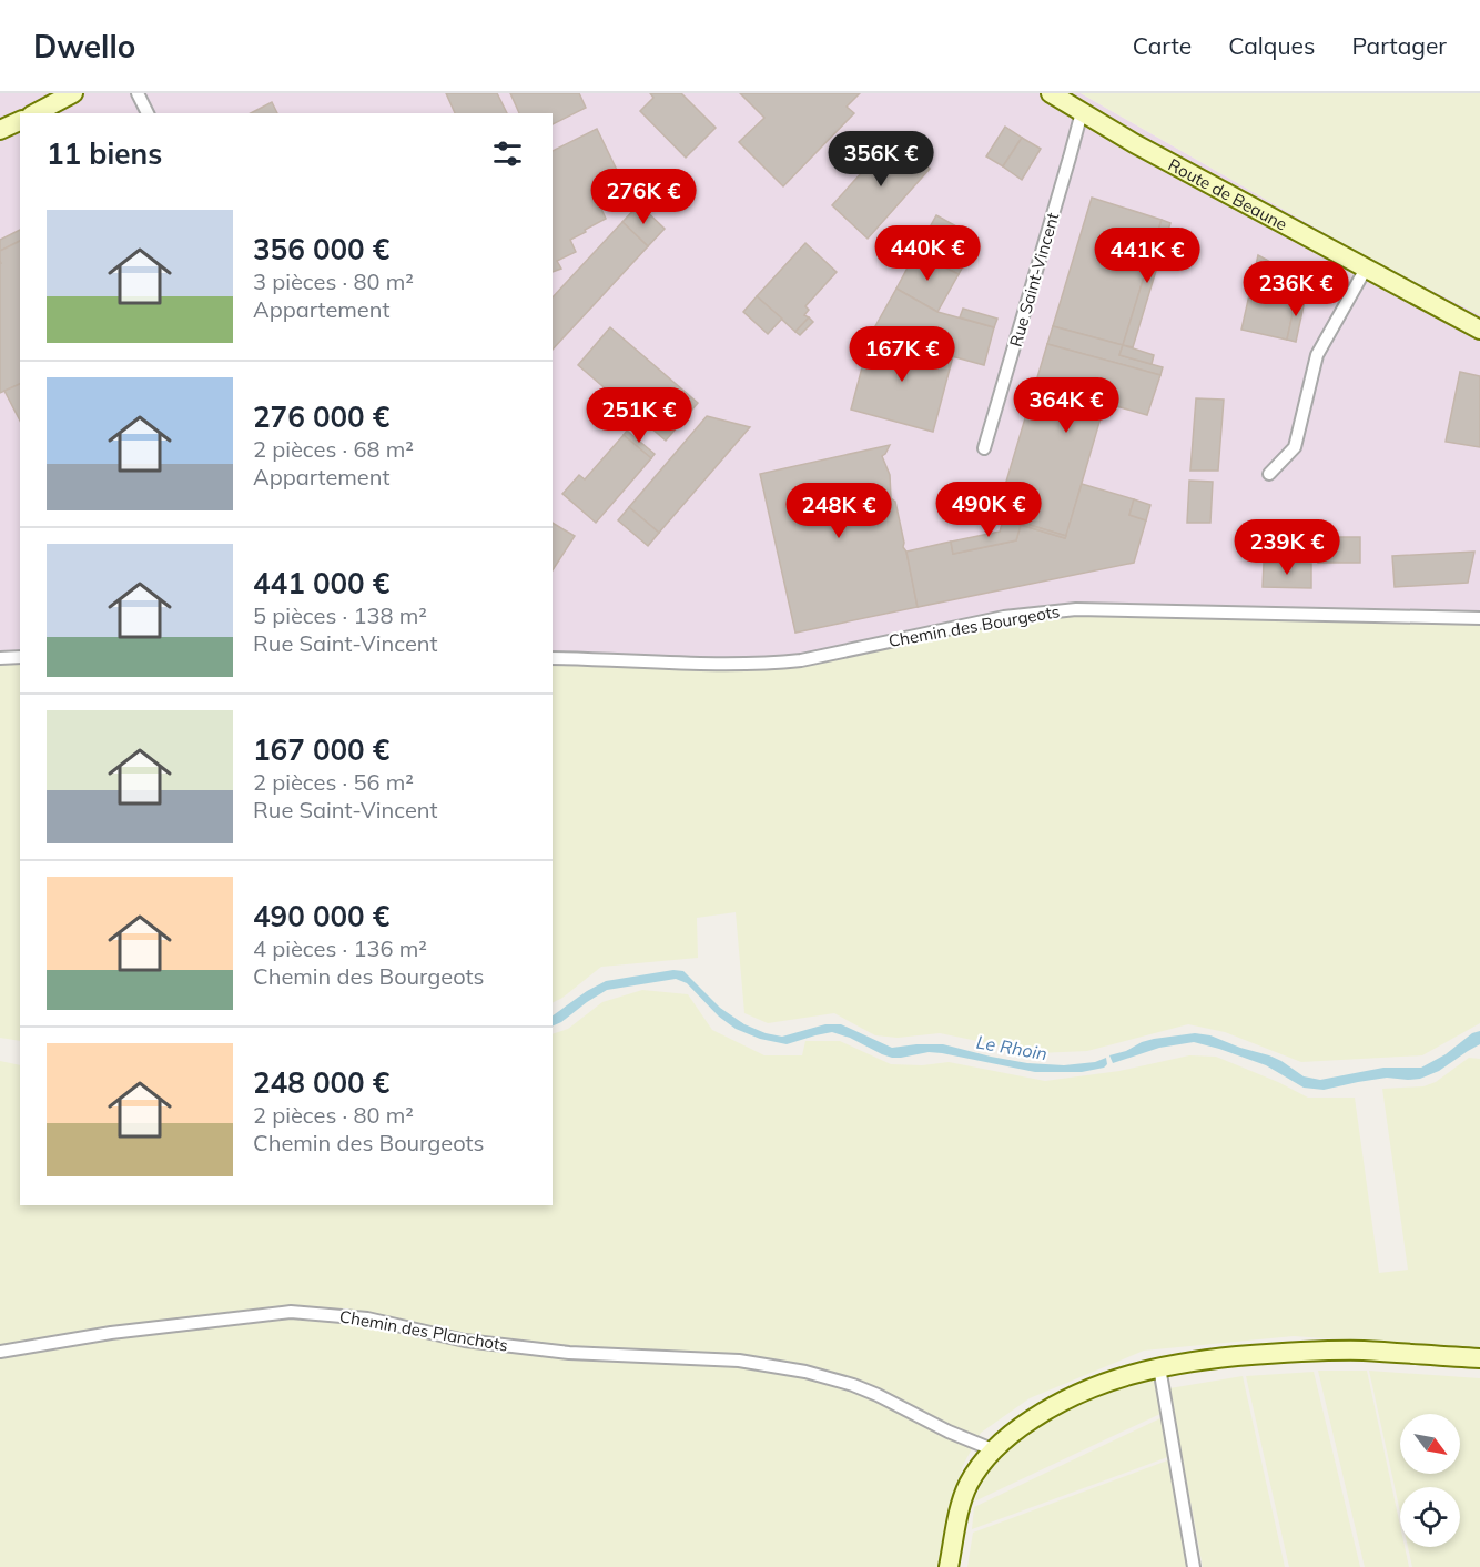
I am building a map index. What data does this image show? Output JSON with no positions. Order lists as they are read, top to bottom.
{
  "streets": {
    "street": [
      "Route de Beaune",
      "Rue Saint-Vincent",
      "Chemin des Bourgeots",
      "Chemin des Planchots"
    ]
  },
  "crossings": [
    ["Route de Beaune", "Rue Saint-Vincent"]
  ],
  "water": ["Le Rhoin"],
  "north": "bottom right",
  "page": {
    "header": "Dwello",
    "nav": ["Carte", "Calques", "Partager"],
    "heading": "11 biens",
    "price": [
      "356K €",
      "276K €",
      "440K €",
      "441K €",
      "236K €",
      "167K €",
      "364K €",
      "251K €",
      "490K €",
      "248K €",
      "239K €"
    ],
    "list": [
      {
        "name": "356 000 €",
        "note": "3 pièces · 80 m² · Appartement"
      },
      {
        "name": "276 000 €",
        "note": "2 pièces · 68 m² · Appartement"
      },
      {
        "name": "441 000 €",
        "note": "5 pièces · 138 m² · Rue Saint-Vincent"
      },
      {
        "name": "167 000 €",
        "note": "2 pièces · 56 m² · Rue Saint-Vincent"
      },
      {
        "name": "490 000 €",
        "note": "4 pièces · 136 m² · Chemin des Bourgeots"
      },
      {
        "name": "248 000 €",
        "note": "2 pièces · 80 m² · Chemin des Bourgeots"
      }
    ]
  }
}
